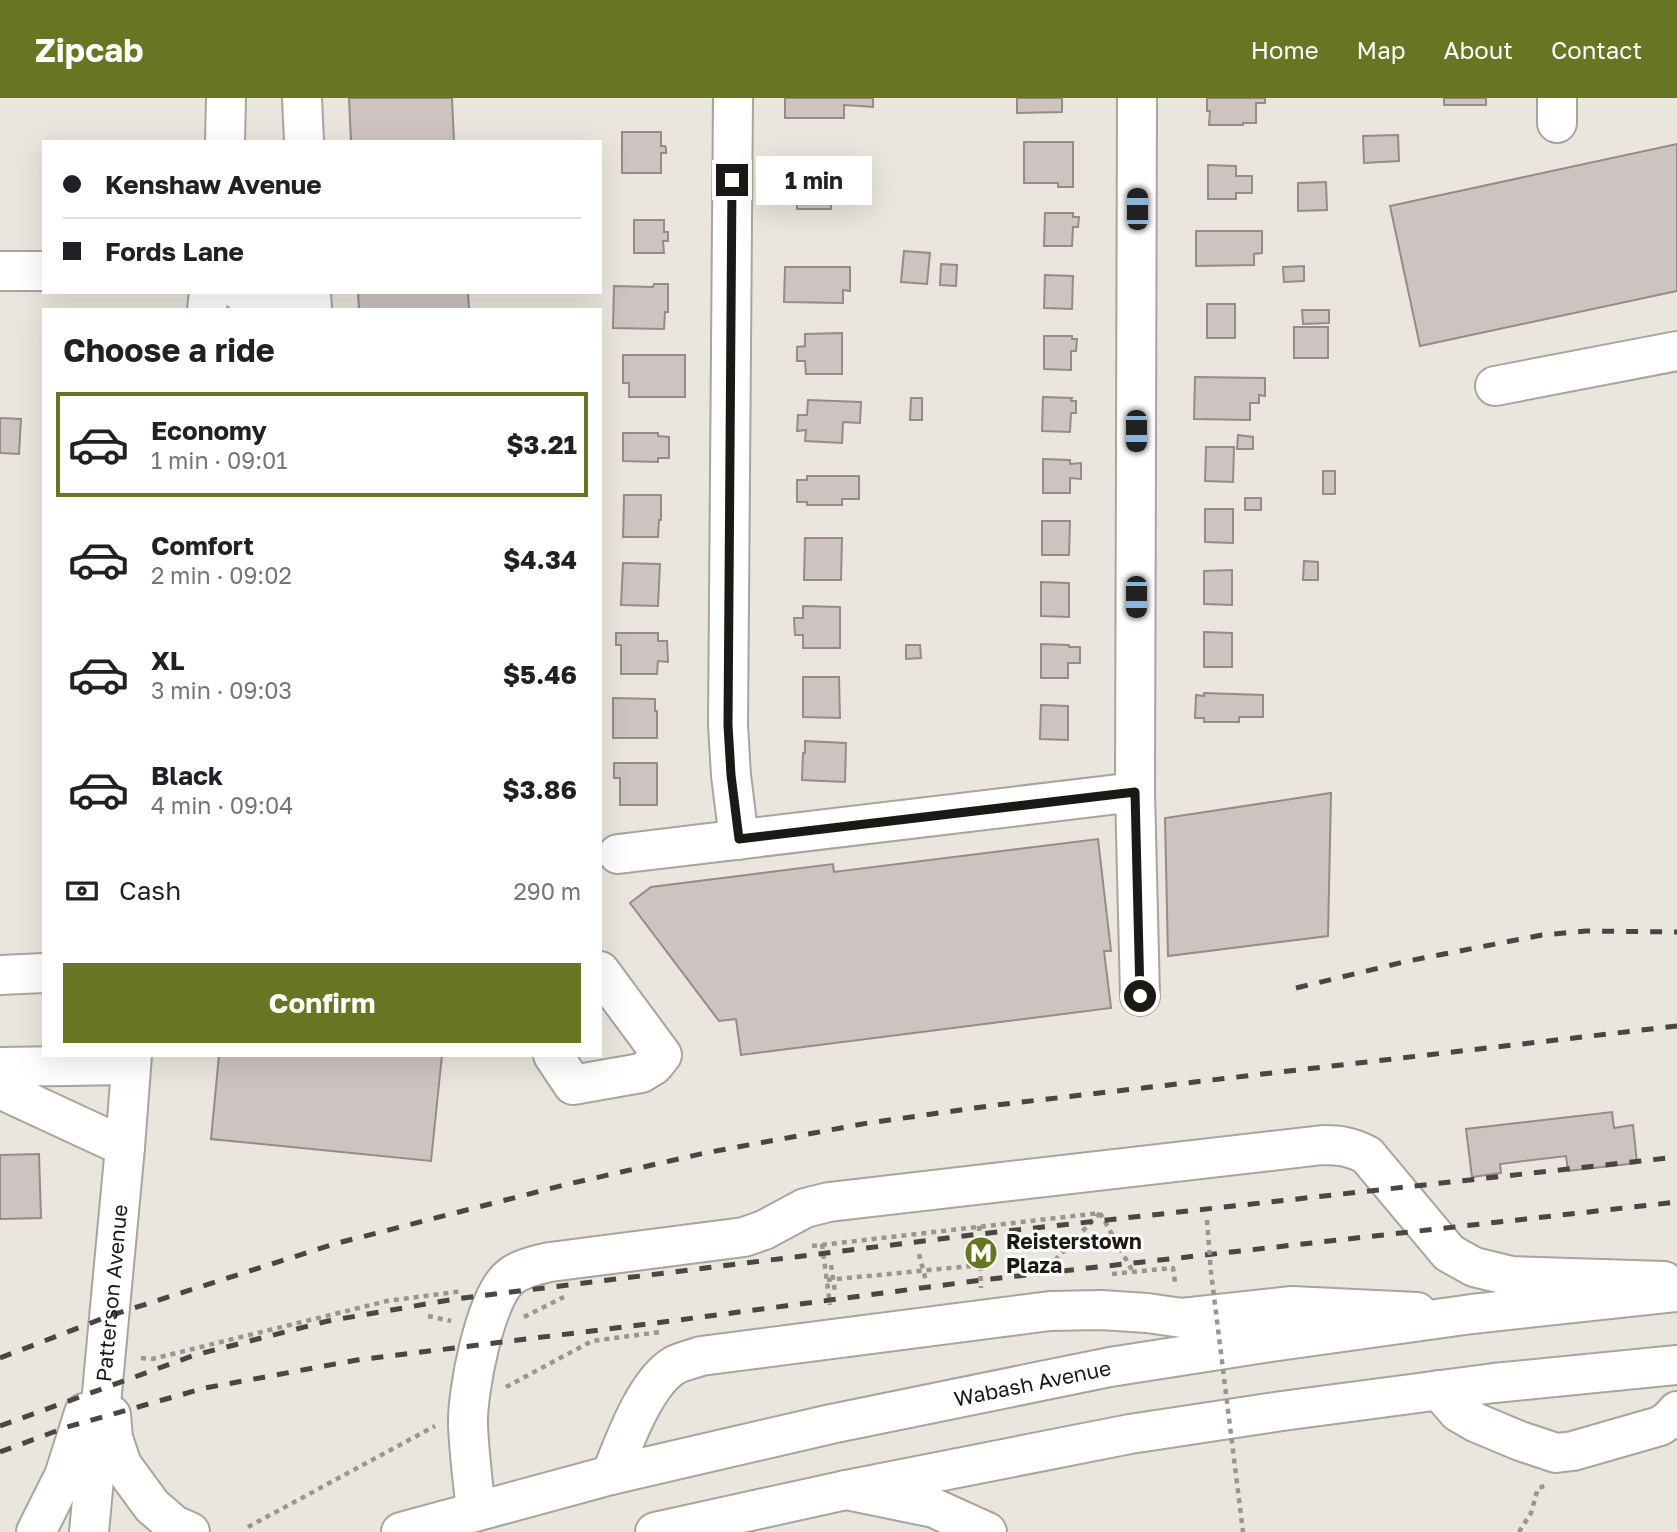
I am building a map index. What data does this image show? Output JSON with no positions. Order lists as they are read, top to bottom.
{
  "streets": {
    "main road": ["Patterson Avenue", "Wabash Avenue"]
  },
  "places": {
    "metro station": ["Reisterstown Plaza"]
  },
  "page": {
    "header": "Zipcab",
    "nav": [
      "Home",
      "Map",
      "About",
      "Contact"
    ],
    "banner": ["Kenshaw Avenue", "Fords Lane"],
    "bubble": "1 min",
    "heading": "Choose a ride",
    "list": [
      {
        "name": "Economy",
        "note": "1 min · 09:01",
        "value": "$3.21"
      },
      {
        "name": "Comfort",
        "note": "2 min · 09:02",
        "value": "$4.34"
      },
      {
        "name": "XL",
        "note": "3 min · 09:03",
        "value": "$5.46"
      },
      {
        "name": "Black",
        "note": "4 min · 09:04",
        "value": "$3.86"
      }
    ],
    "pay": ["Cash", "290 m"],
    "buttons": "Confirm"
  }
}
